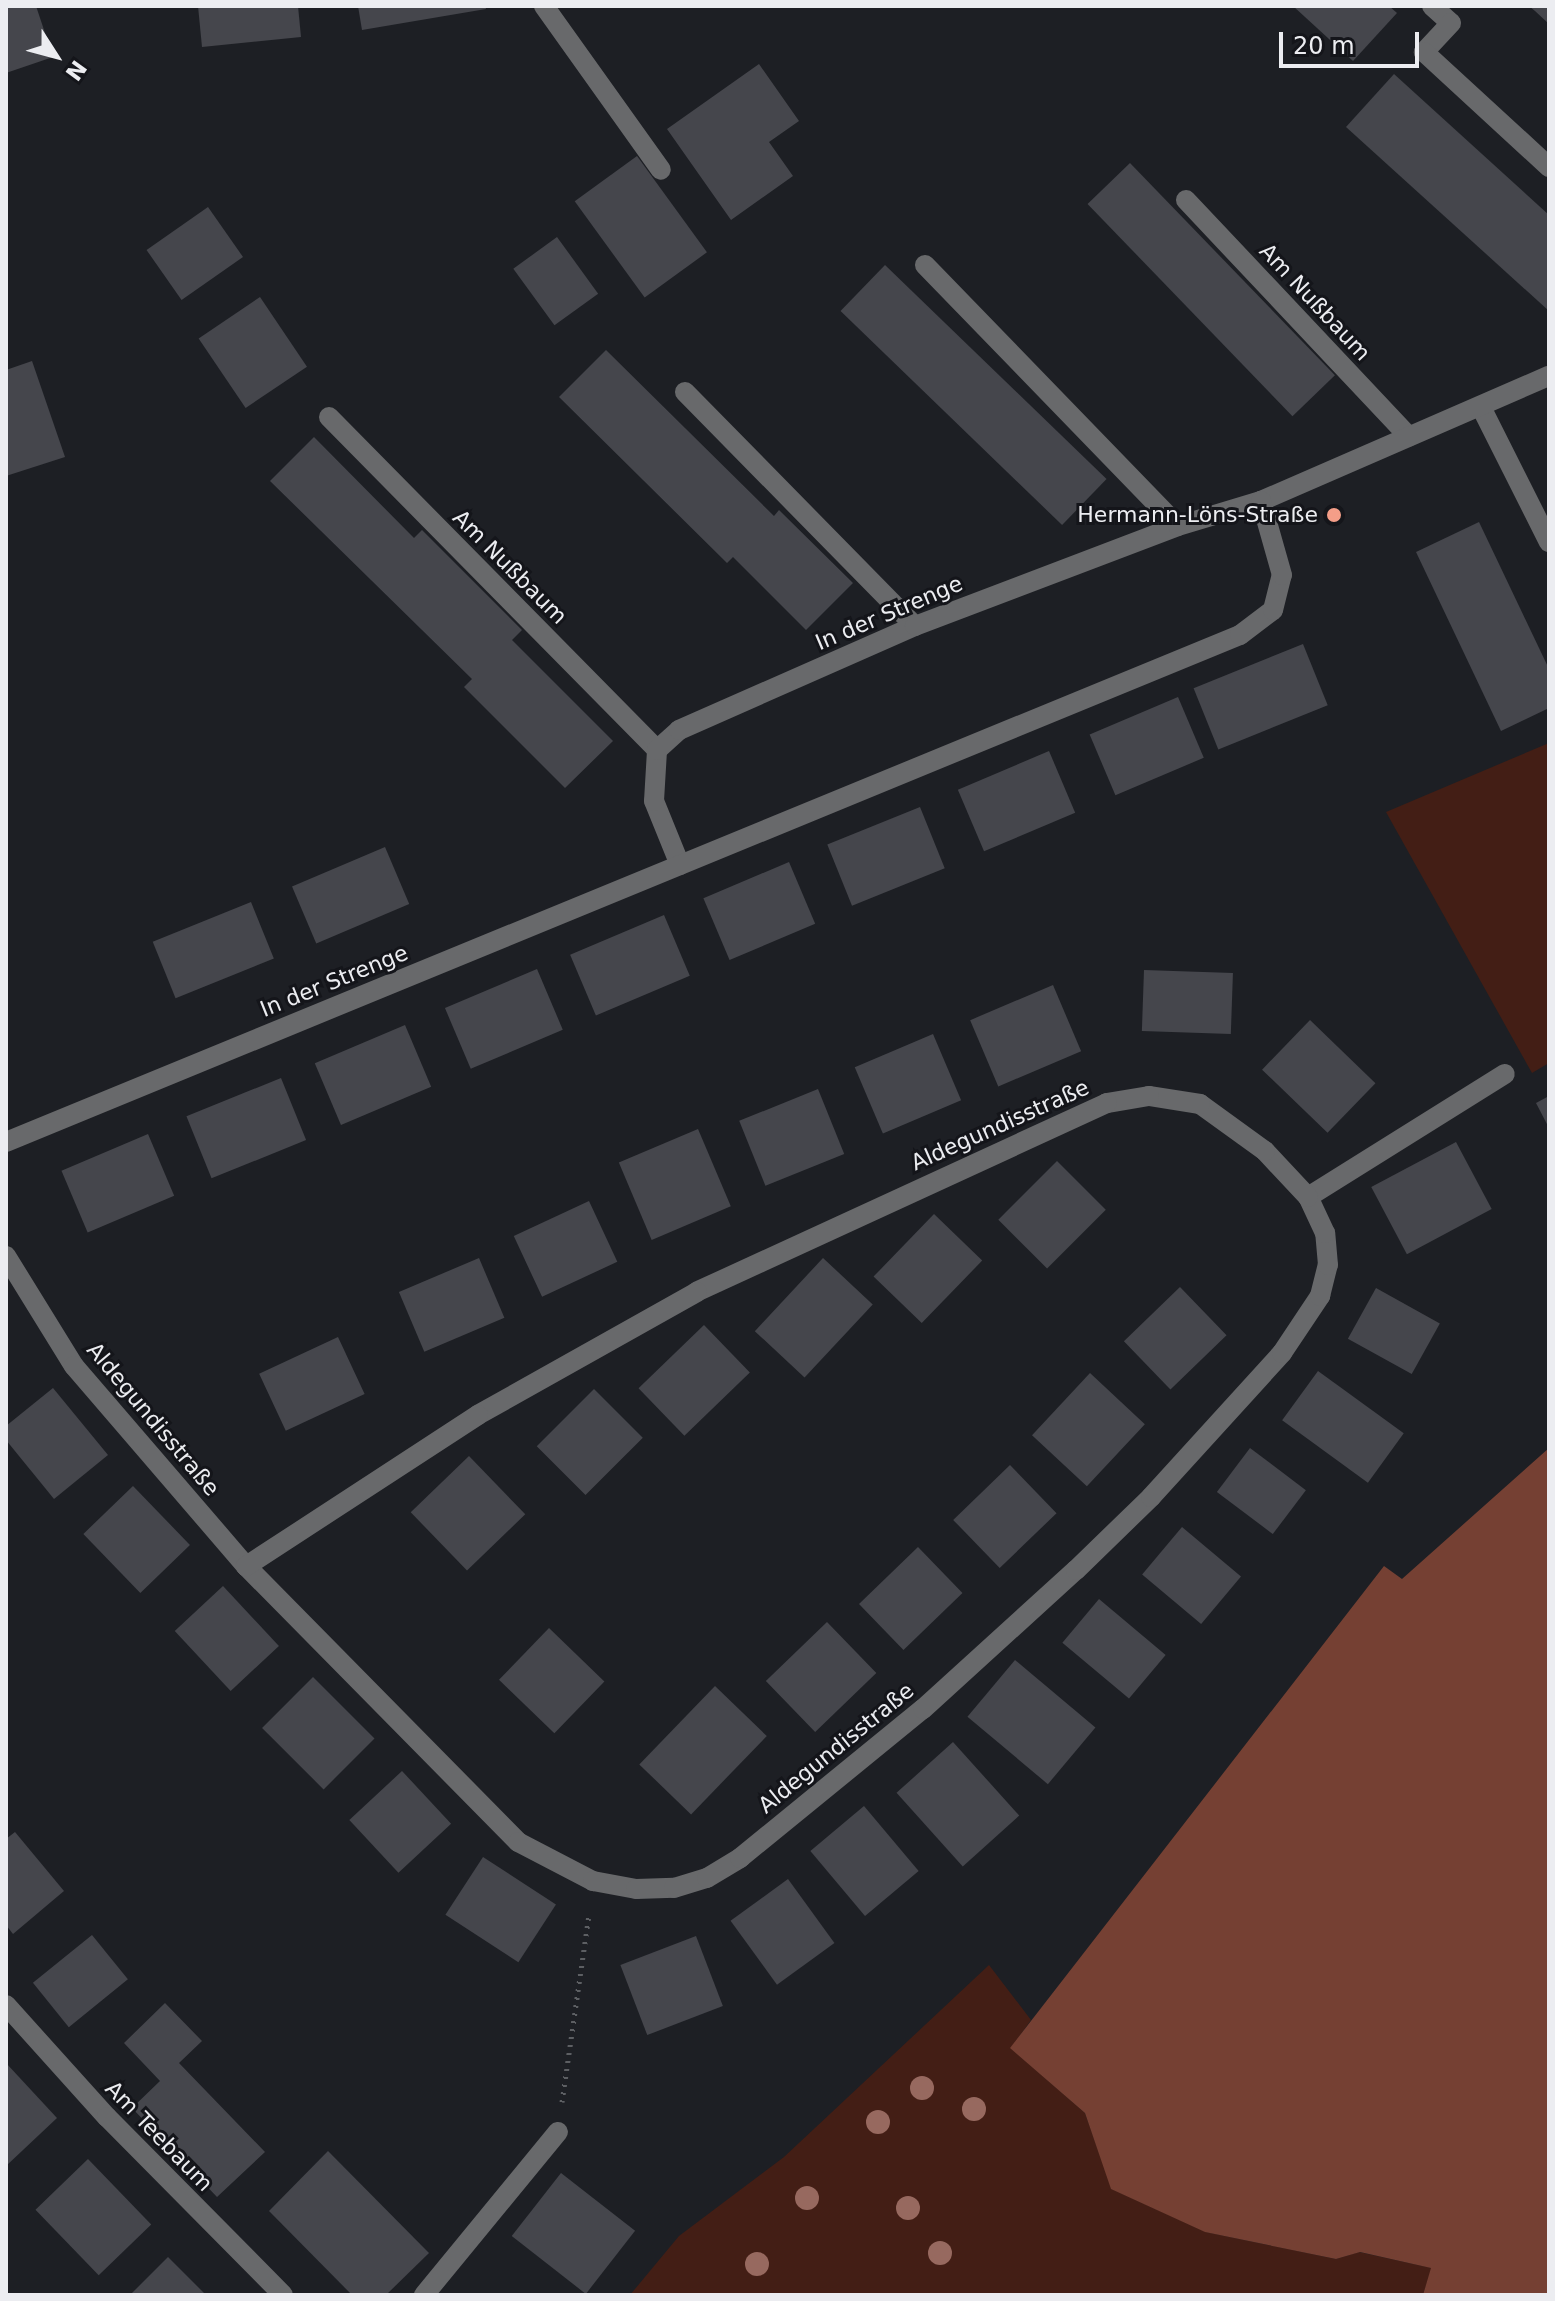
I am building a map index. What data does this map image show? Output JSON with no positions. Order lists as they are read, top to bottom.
{
  "streets": {
    "street": [
      "Am Nußbaum",
      "In der Strenge",
      "Aldegundisstraße",
      "Am Teebaum"
    ]
  },
  "crossings": [
    ["Am Nußbaum", "In der Strenge"]
  ],
  "places": ["Hermann-Löns-Straße"],
  "scale_bar": "20 m",
  "north": "bottom right"
}
